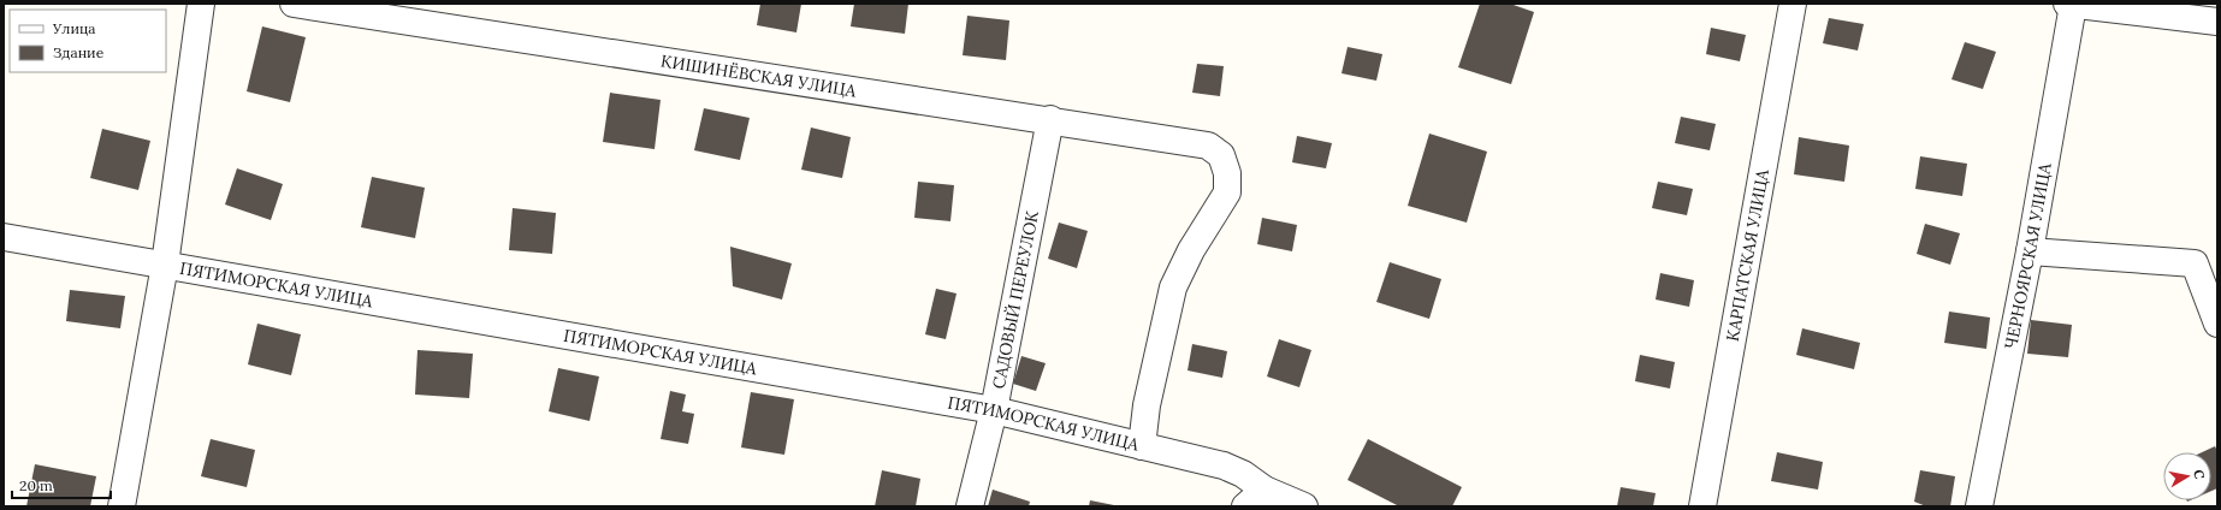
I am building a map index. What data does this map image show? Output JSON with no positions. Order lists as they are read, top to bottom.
{
  "streets": {
    "street": [
      "КИШИНЁВСКАЯ УЛИЦА",
      "КАРПАТСКАЯ УЛИЦА",
      "ЧЕРНОЯРСКАЯ УЛИЦА",
      "ПЯТИМОРСКАЯ УЛИЦА",
      "САДОВЫЙ ПЕРЕУЛОК"
    ]
  },
  "crossings": [
    ["КИШИНЁВСКАЯ УЛИЦА", "ПЯТИМОРСКАЯ УЛИЦА"],
    ["КИШИНЁВСКАЯ УЛИЦА", "САДОВЫЙ ПЕРЕУЛОК"],
    ["ПЯТИМОРСКАЯ УЛИЦА", "САДОВЫЙ ПЕРЕУЛОК"]
  ],
  "legend": ["Улица", "Здание"],
  "scale_bar": "20 m",
  "north": "right"
}
